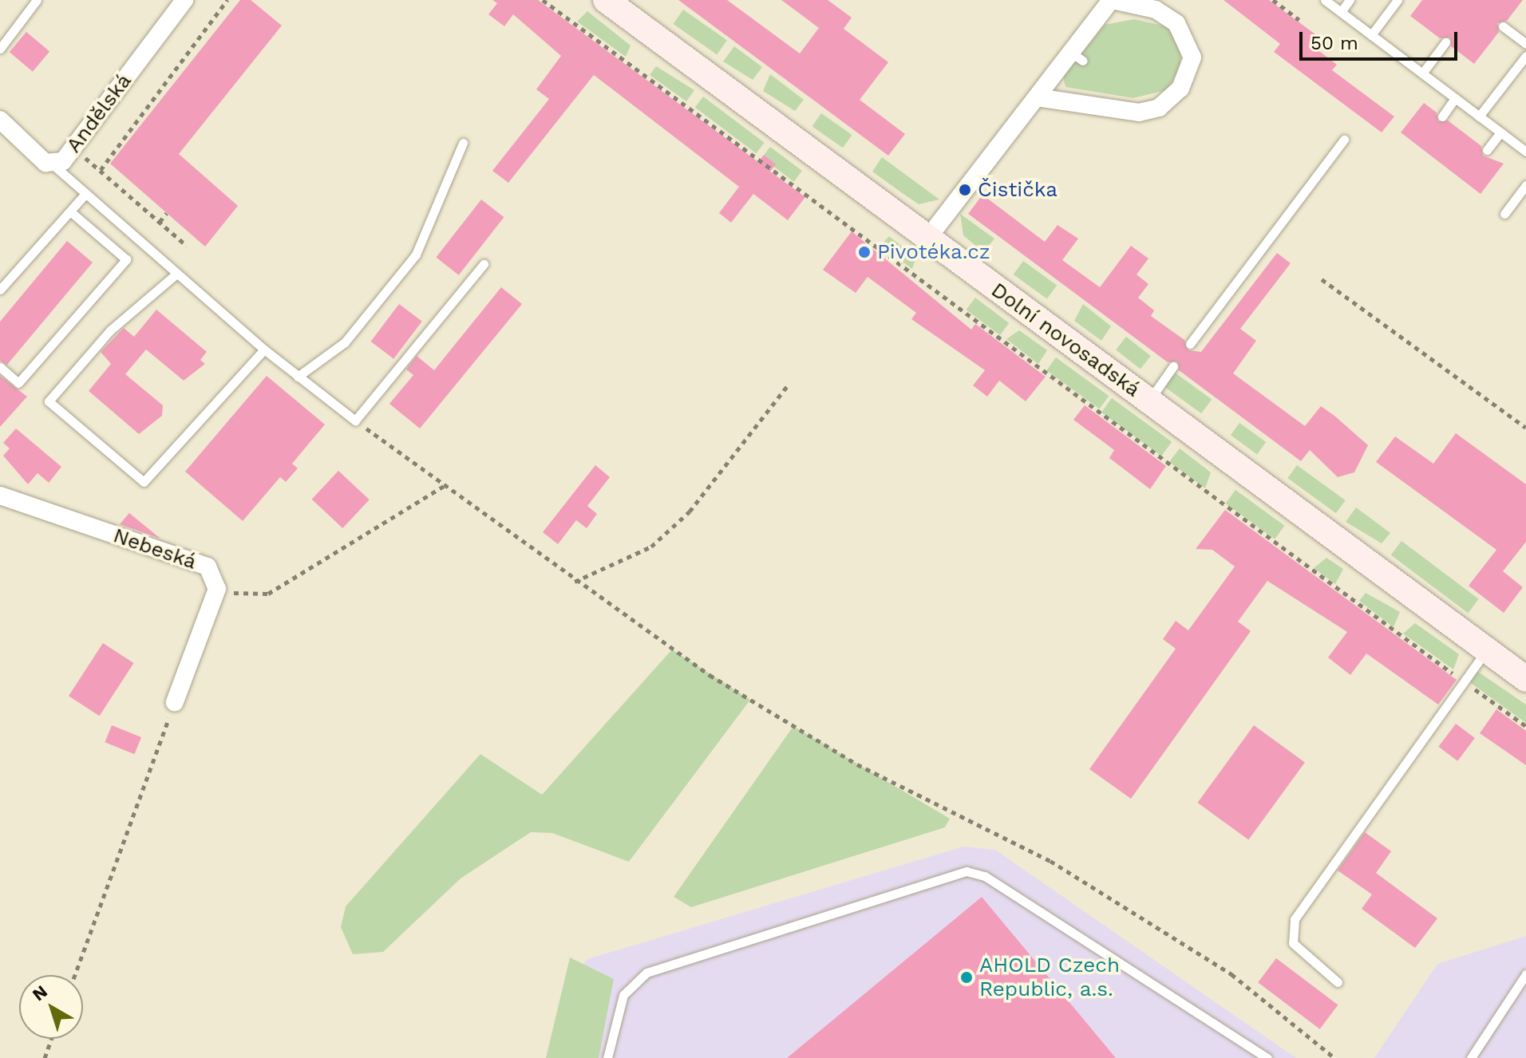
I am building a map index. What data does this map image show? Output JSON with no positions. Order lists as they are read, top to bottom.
{
  "streets": {
    "main road": ["Dolní novosadská"],
    "street": ["Andělská", "Nebeská"]
  },
  "places": ["Čistička", "Pivotéka.cz", "AHOLD Czech Republic, a.s."],
  "scale_bar": "50 m",
  "north": "top left"
}
